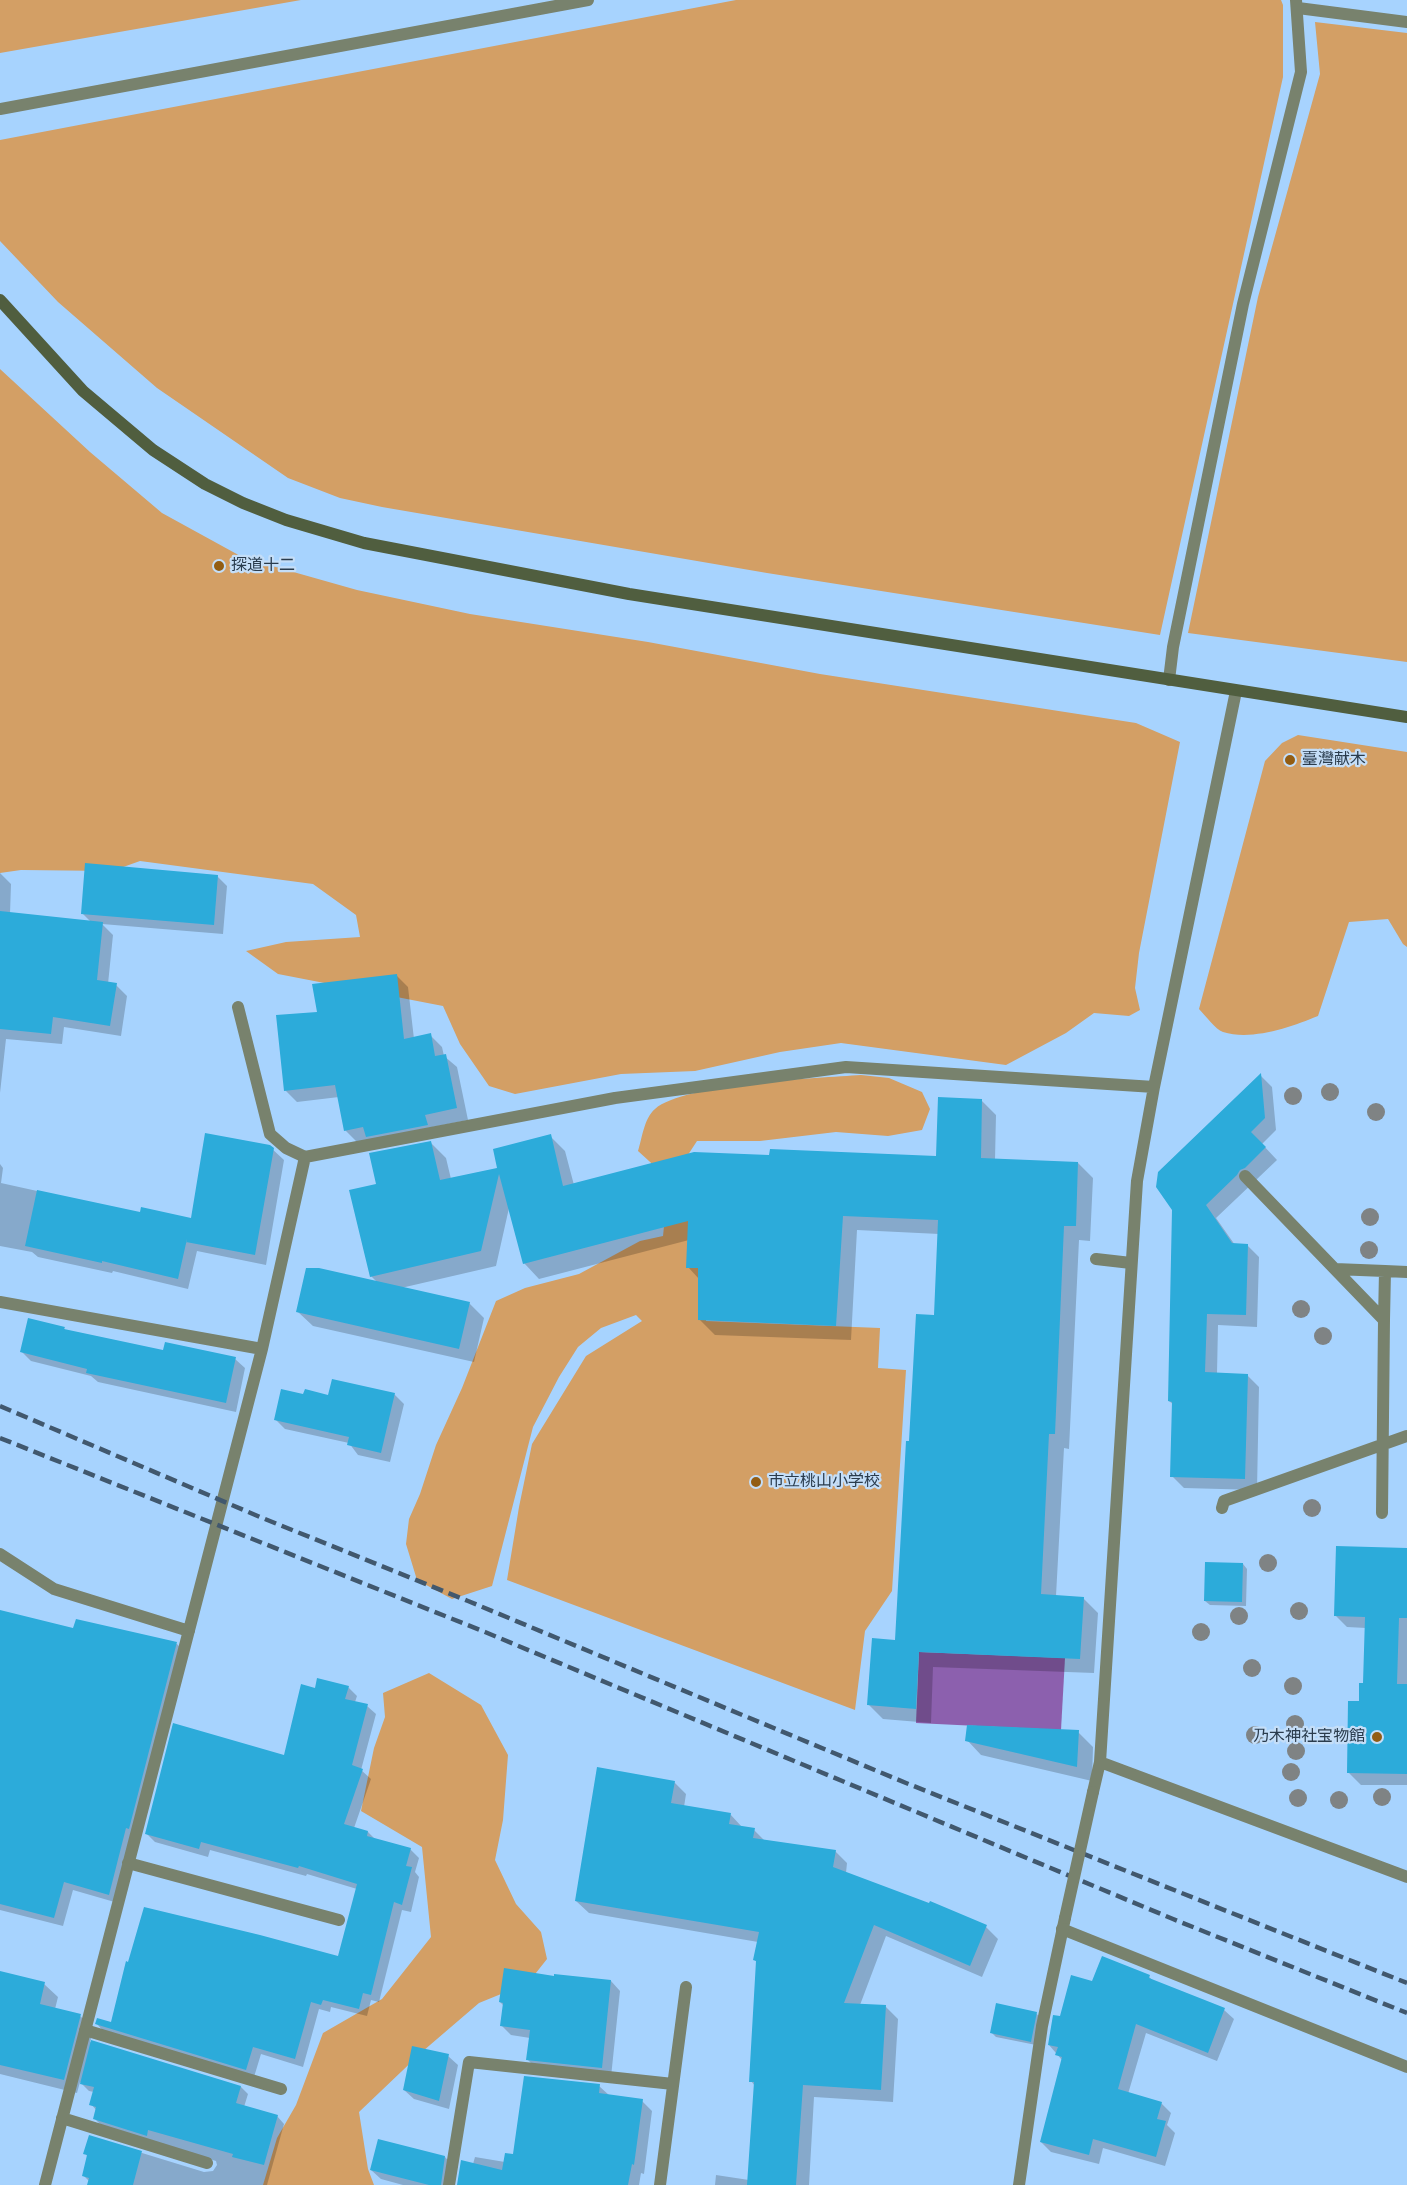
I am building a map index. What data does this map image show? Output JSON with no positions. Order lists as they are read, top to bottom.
{
  "places": [
    "探道十二",
    "臺灣献木",
    "市立桃山小学校",
    "乃木神社宝物館"
  ]
}
